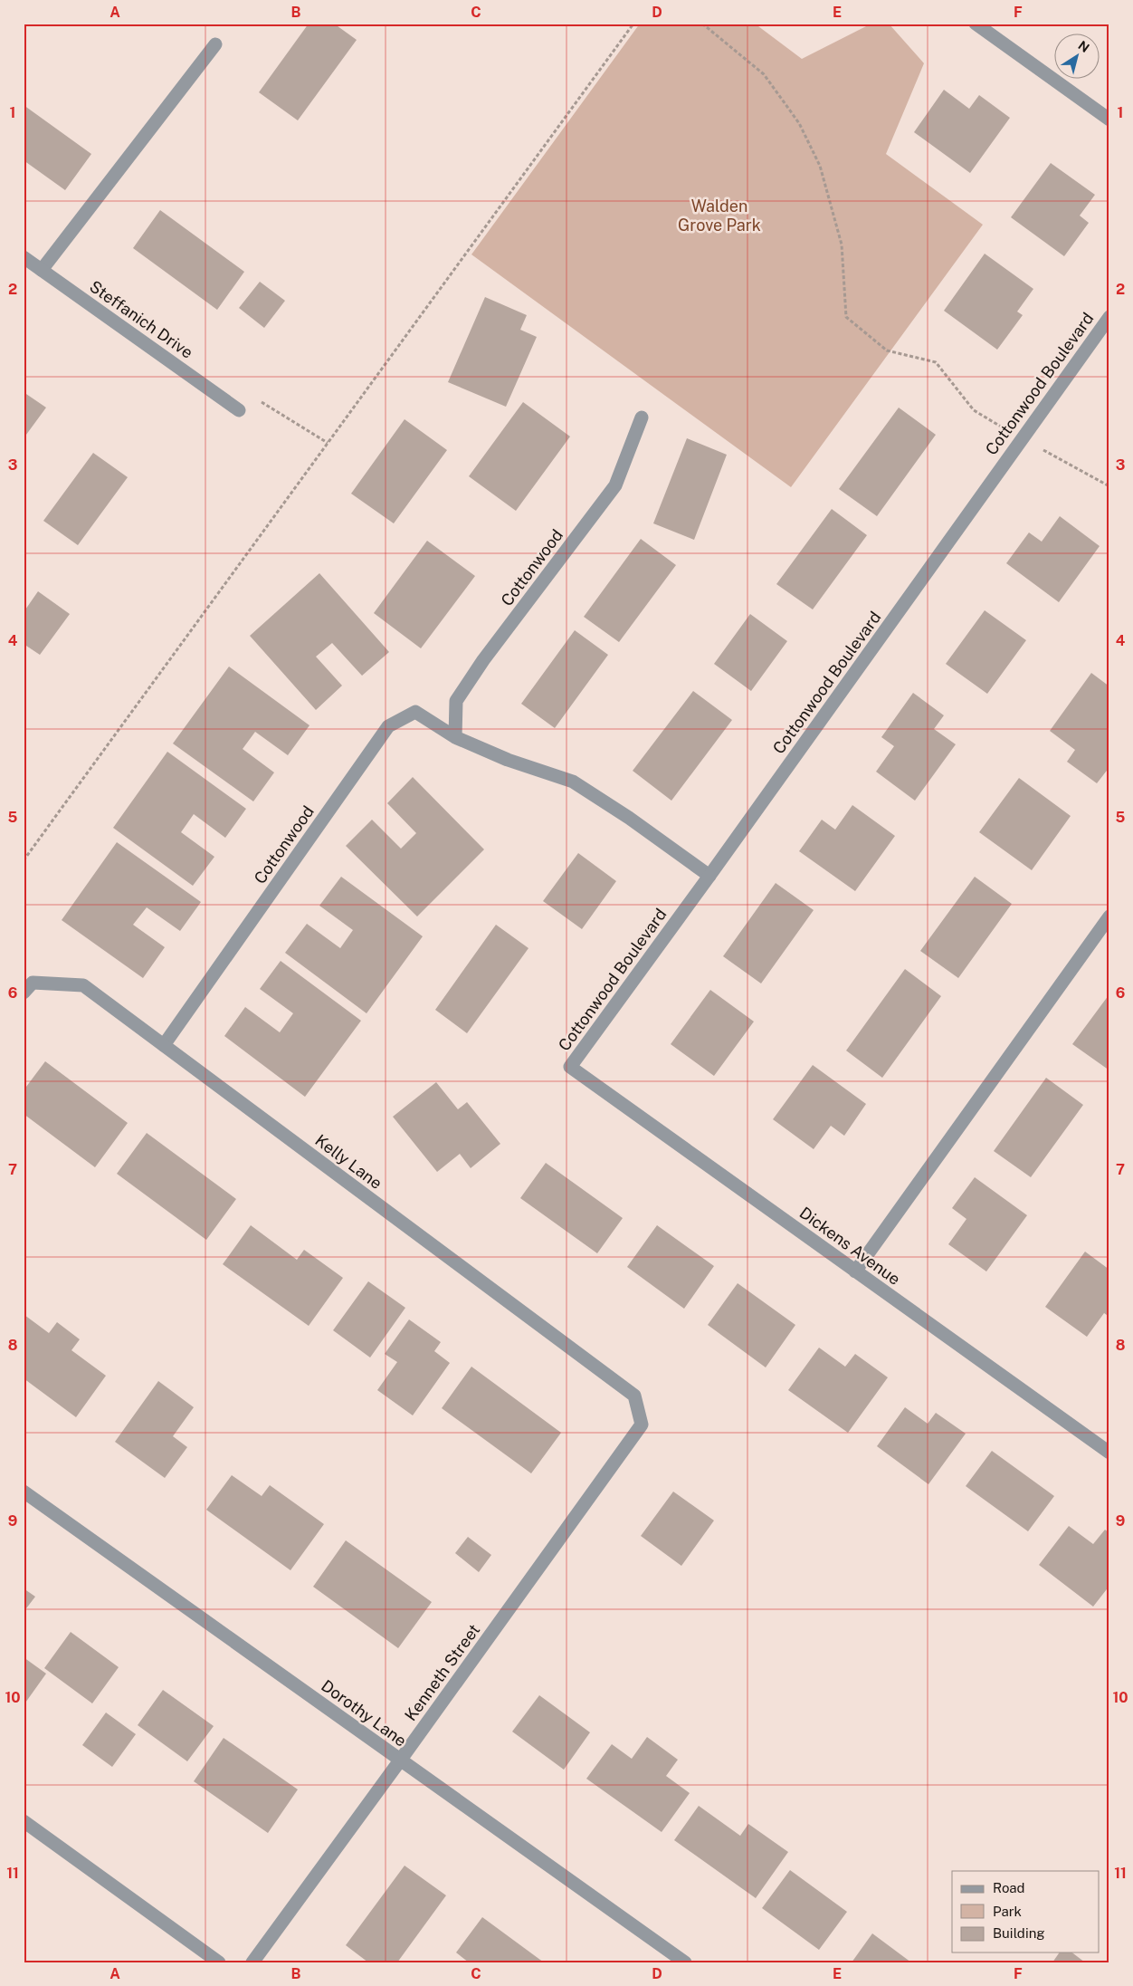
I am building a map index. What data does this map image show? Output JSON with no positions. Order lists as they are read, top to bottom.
{
  "streets": {
    "street": [
      "Steffanich Drive",
      "Cottonwood Boulevard",
      "Cottonwood",
      "Kelly Lane",
      "Dickens Avenue",
      "Kenneth Street",
      "Dorothy Lane"
    ]
  },
  "crossings": [
    ["Cottonwood Boulevard", "Cottonwood"],
    ["Cottonwood Boulevard", "Dickens Avenue"],
    ["Cottonwood", "Kelly Lane"],
    ["Kelly Lane", "Kenneth Street"],
    ["Kenneth Street", "Dorothy Lane"]
  ],
  "parks": ["Walden Grove Park"],
  "legend": ["Road", "Park", "Building"],
  "north": "top right",
  "grid": {
    "columns": [
      "A",
      "B",
      "C",
      "D",
      "E",
      "F"
    ],
    "rows": [
      "1",
      "2",
      "3",
      "4",
      "5",
      "6",
      "7",
      "8",
      "9",
      "10",
      "11"
    ]
  }
}
